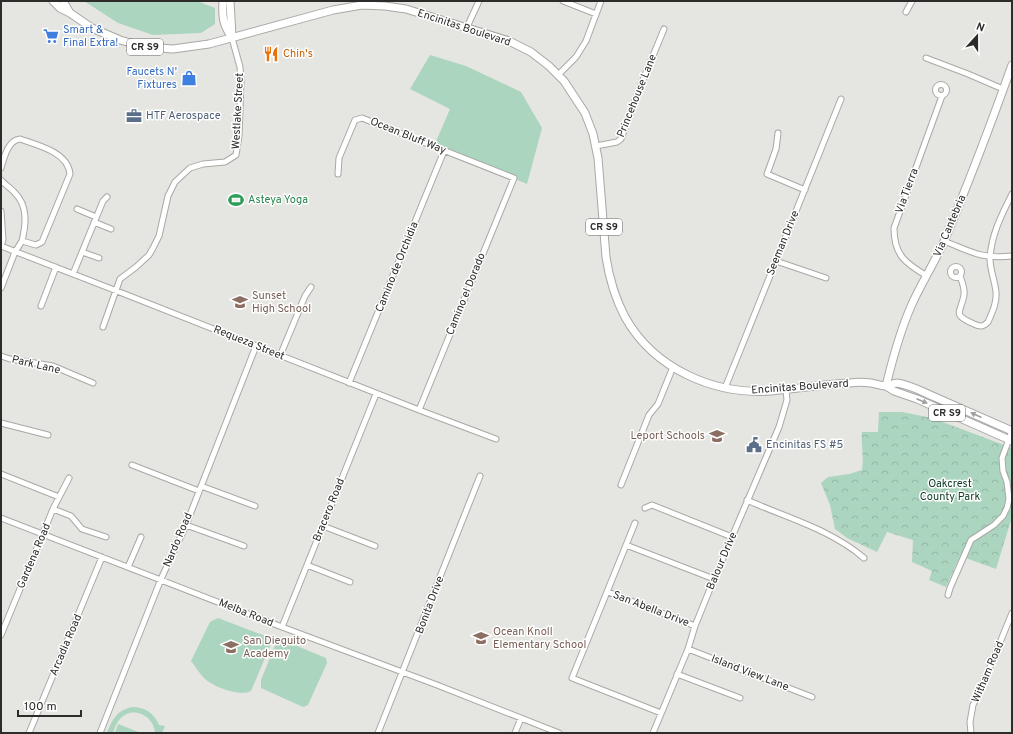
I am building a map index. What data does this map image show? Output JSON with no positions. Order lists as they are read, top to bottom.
{
  "streets": {
    "main road": ["Encinitas Boulevard", "CR S9", "Via Cantebria"],
    "street": [
      "Princehouse Lane",
      "Westlake Street",
      "Ocean Bluff Way",
      "Via Tierra",
      "Seeman Drive",
      "Camino de Orchidia",
      "Camino el Dorado",
      "Requeza Street",
      "Park Lane",
      "Bracero Road",
      "Nardo Road",
      "Gardena Road",
      "Balour Drive",
      "Bonita Drive",
      "San Abella Drive",
      "Melba Road",
      "Arcadia Road",
      "Witham Road",
      "Island View Lane"
    ]
  },
  "crossings": [
    ["Encinitas Boulevard", "Princehouse Lane"],
    ["Encinitas Boulevard", "Westlake Street"],
    ["Encinitas Boulevard", "Via Cantebria"],
    ["Encinitas Boulevard", "Seeman Drive"],
    ["Encinitas Boulevard", "Balour Drive"],
    ["Westlake Street", "Requeza Street"],
    ["Ocean Bluff Way", "Camino de Orchidia"],
    ["Ocean Bluff Way", "Camino el Dorado"],
    ["Via Tierra", "Via Cantebria"],
    ["Camino de Orchidia", "Requeza Street"],
    ["Camino el Dorado", "Requeza Street"],
    ["Requeza Street", "Bracero Road"],
    ["Requeza Street", "Nardo Road"],
    ["Bracero Road", "Melba Road"],
    ["Nardo Road", "Melba Road"],
    ["Gardena Road", "Melba Road"],
    ["Balour Drive", "San Abella Drive"],
    ["Balour Drive", "Island View Lane"],
    ["Bonita Drive", "Melba Road"],
    ["Melba Road", "Arcadia Road"]
  ],
  "parks": ["Oakcrest County Park"],
  "places": {
    "supermarket": ["Smart & Final Extra!"],
    "restaurant": ["Chin's"],
    "shop": ["Faucets N' Fixtures"],
    "office": ["HTF Aerospace"],
    "sports": ["Asteya Yoga"],
    "school or university": [
      "Sunset High School",
      "Leport Schools",
      "Ocean Knoll Elementary School",
      "San Dieguito Academy"
    ],
    "public building": ["Encinitas FS #5"]
  },
  "scale_bar": "100 m",
  "north": "top"
}
